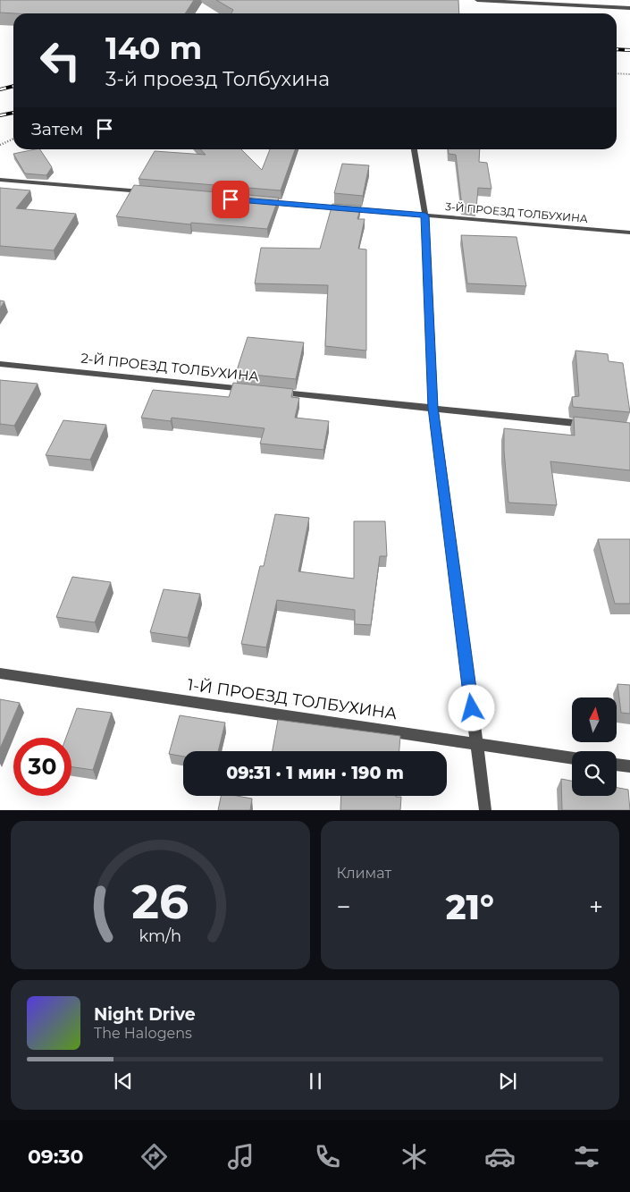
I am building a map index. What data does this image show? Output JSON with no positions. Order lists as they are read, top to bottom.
{
  "streets": {
    "street": ["3-Й ПРОЕЗД ТОЛБУХИНА", "2-Й ПРОЕЗД ТОЛБУХИНА", "1-Й ПРОЕЗД ТОЛБУХИНА"]
  },
  "north": "top",
  "page": {
    "turn": ["140 m", "3-й проезд Толбухина"],
    "then": "Затем",
    "limit": "30",
    "trip": "09:31 · 1 мин · 190 m",
    "tile": "Климат",
    "heat": ["−", "21°", "+"],
    "song": ["Night Drive", "The Halogens"],
    "tabs": "09:30",
    "gauge": ["26", "km/h"]
  }
}
